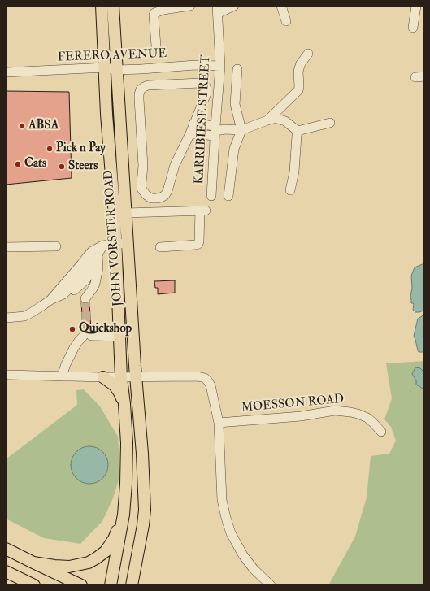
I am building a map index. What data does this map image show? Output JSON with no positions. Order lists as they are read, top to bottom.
{
  "streets": {
    "main road": ["JOHN VORSTER ROAD"],
    "street": ["FERERO AVENUE", "KARRIBIESE STREET", "MOESSON ROAD"]
  },
  "crossings": [
    ["FERERO AVENUE", "KARRIBIESE STREET"],
    ["FERERO AVENUE", "JOHN VORSTER ROAD"]
  ],
  "places": [
    "ABSA",
    "Pick n Pay",
    "Cats",
    "Steers",
    "Quickshop"
  ]
}
